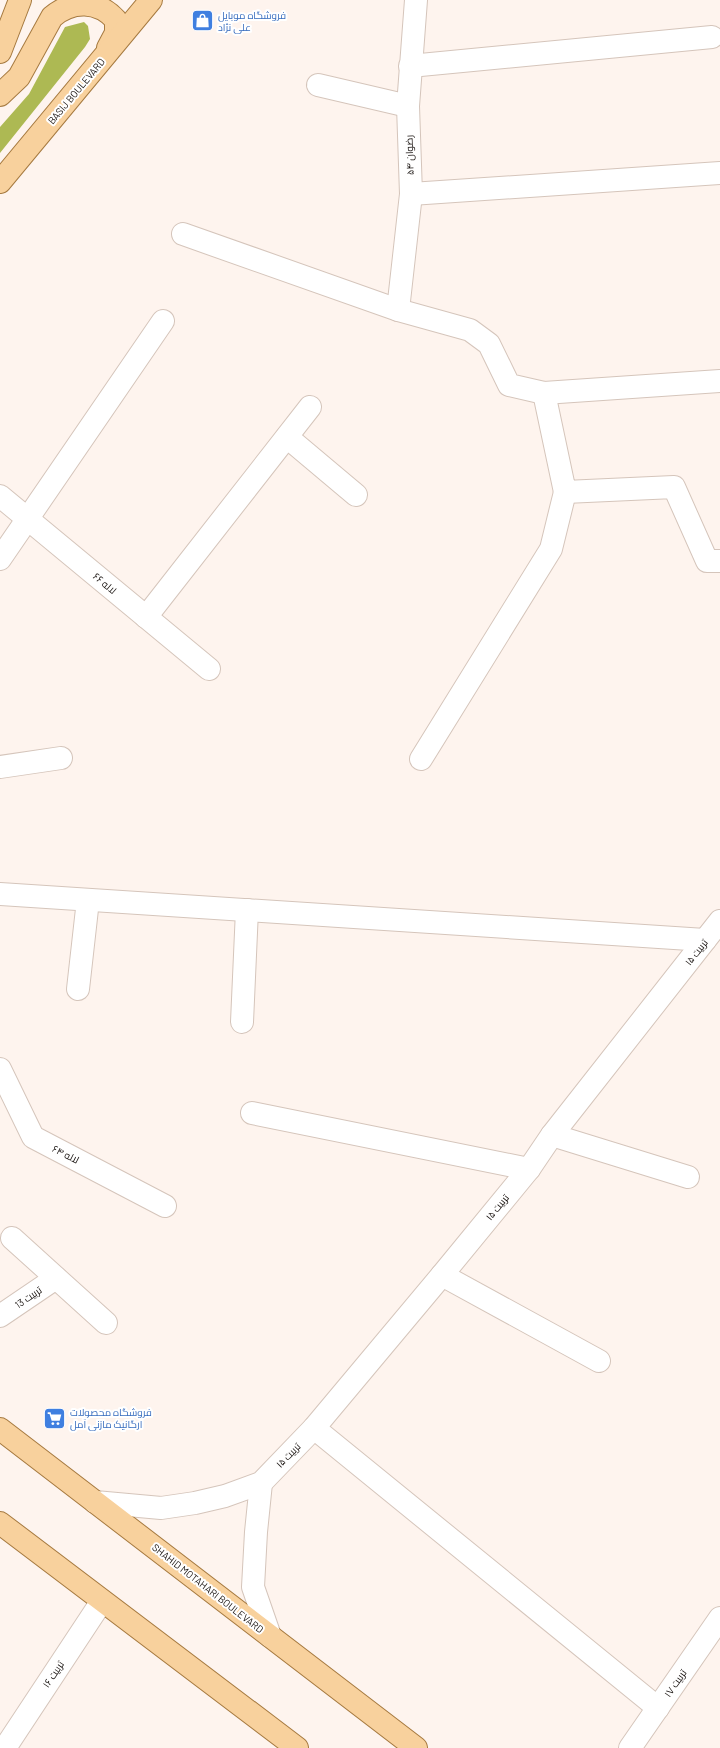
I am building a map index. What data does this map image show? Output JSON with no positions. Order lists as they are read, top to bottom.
{
  "streets": {
    "main road": ["BASIJ BOULEVARD", "SHAHID MOTAHARI BOULEVARD"],
    "street": [
      "رضوان ۵۴",
      "لاله ۶۶",
      "تربیت ۱۵",
      "لاله ۶۴",
      "تربیت 13",
      "تربیت ۱۶",
      "تربیت ۱۷"
    ]
  },
  "crossings": [
    ["تربیت ۱۵", "SHAHID MOTAHARI BOULEVARD"]
  ],
  "places": {
    "shop": ["فروشگاه موبایل علی نژاد"],
    "supermarket": ["فروشگاه محصولات ارگانیک مازنی آمل"]
  }
}
